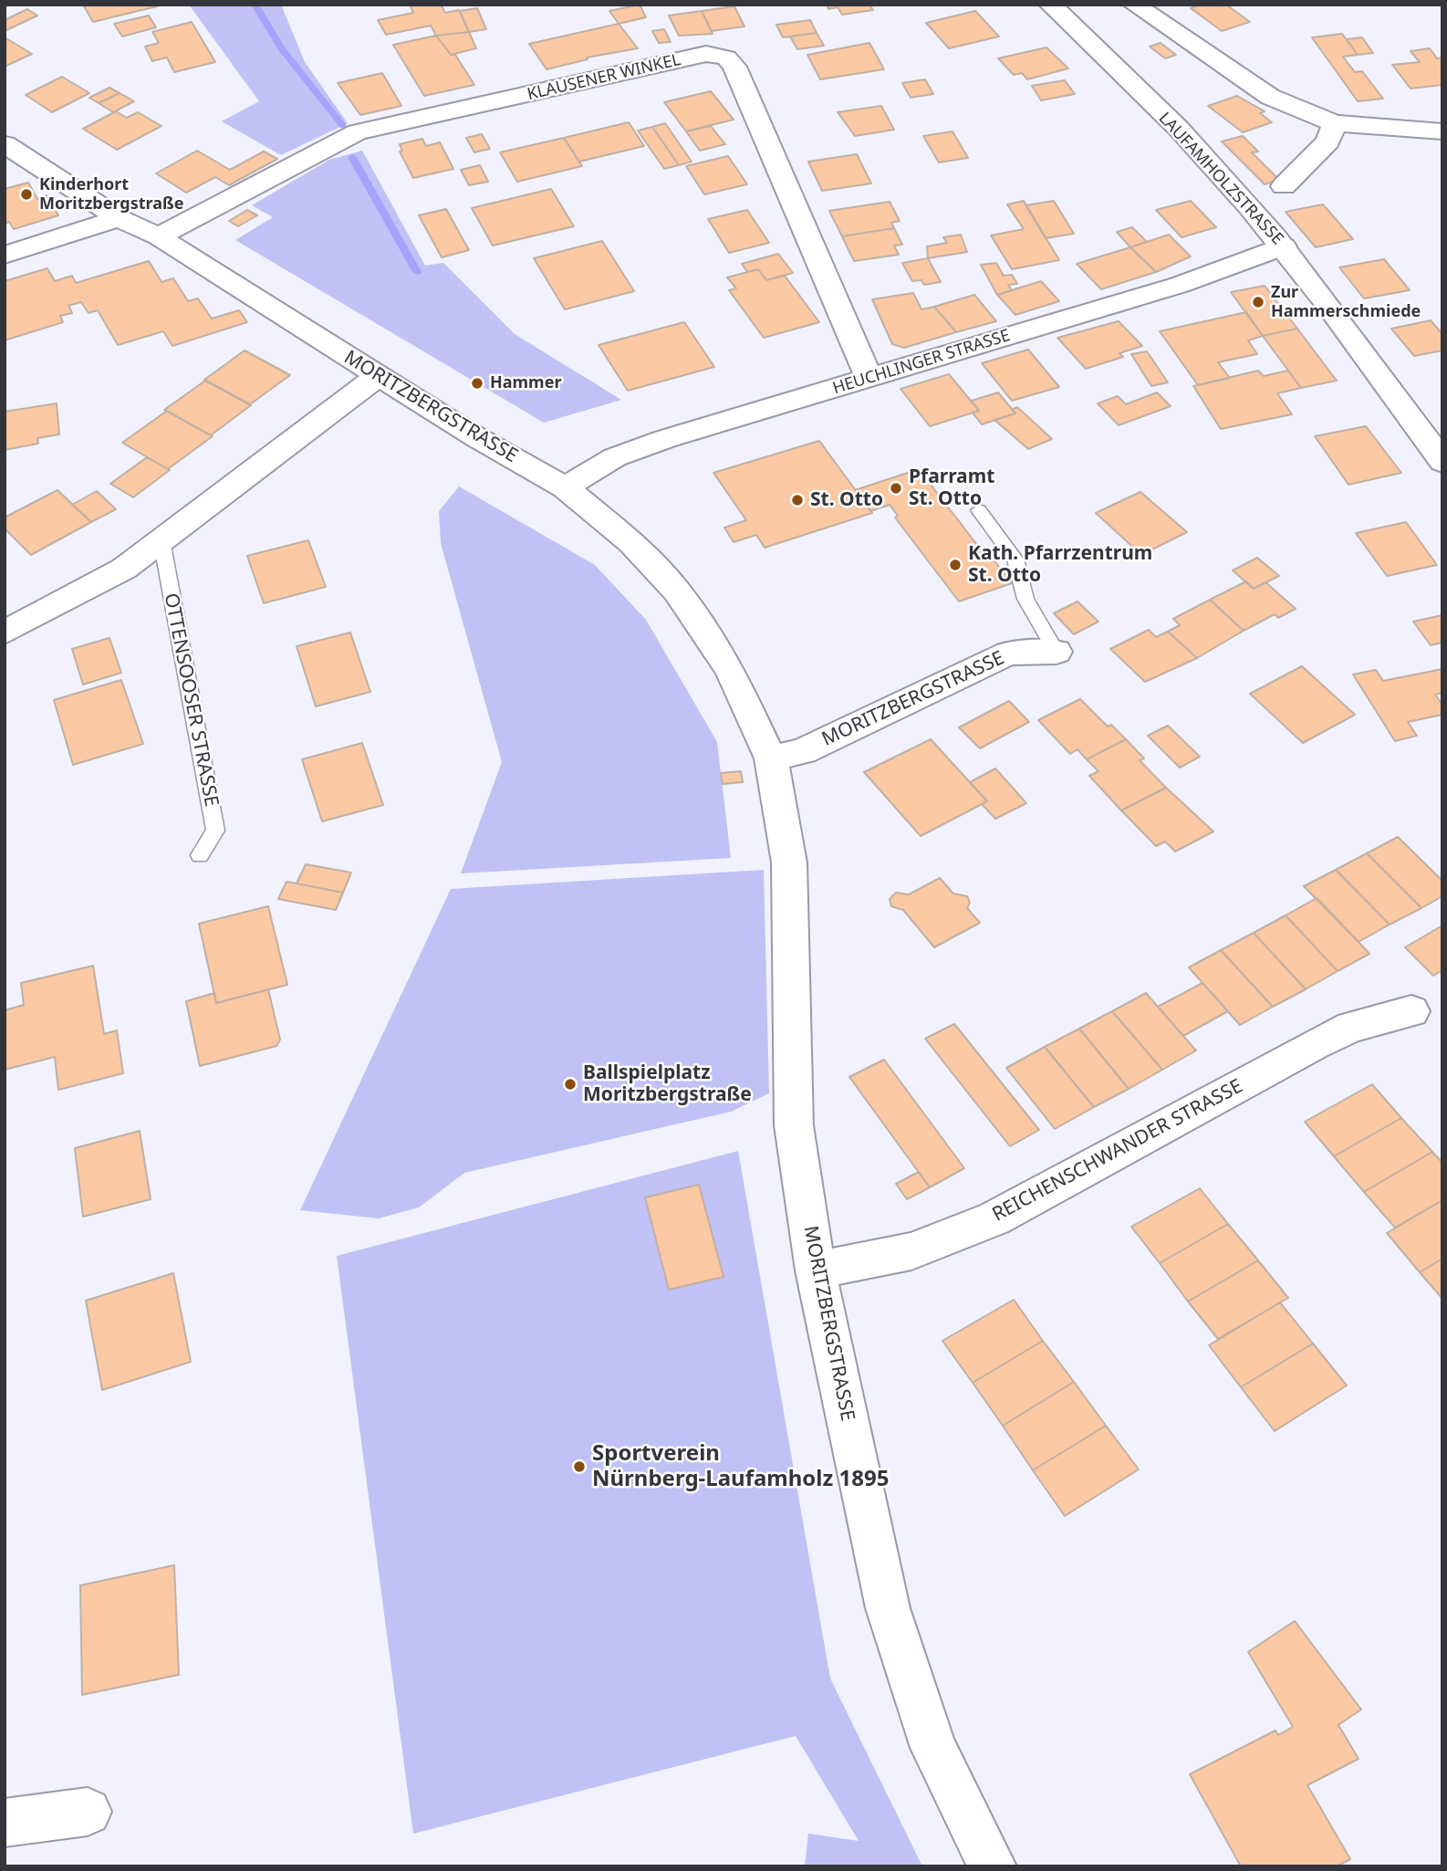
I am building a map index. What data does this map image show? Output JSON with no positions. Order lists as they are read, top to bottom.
{
  "streets": {
    "street": [
      "KLAUSENER WINKEL",
      "LAUFAMHOLZSTRASSE",
      "HEUCHLINGER STRASSE",
      "MORITZBERGSTRASSE",
      "REICHENSCHWANDER STRASSE"
    ],
    "lane": ["OTTENSOOSER STRASSE"]
  },
  "crossings": [
    ["KLAUSENER WINKEL", "HEUCHLINGER STRASSE"],
    ["KLAUSENER WINKEL", "MORITZBERGSTRASSE"],
    ["LAUFAMHOLZSTRASSE", "HEUCHLINGER STRASSE"],
    ["HEUCHLINGER STRASSE", "MORITZBERGSTRASSE"],
    ["MORITZBERGSTRASSE", "REICHENSCHWANDER STRASSE"]
  ],
  "places": [
    "Kinderhort Moritzbergstraße",
    "Zur Hammerschmiede",
    "Hammer",
    "Pfarramt St. Otto",
    "St. Otto",
    "Kath. Pfarrzentrum St. Otto",
    "Ballspielplatz Moritzbergstraße",
    "Sportverein Nürnberg-Laufamholz 1895"
  ]
}
